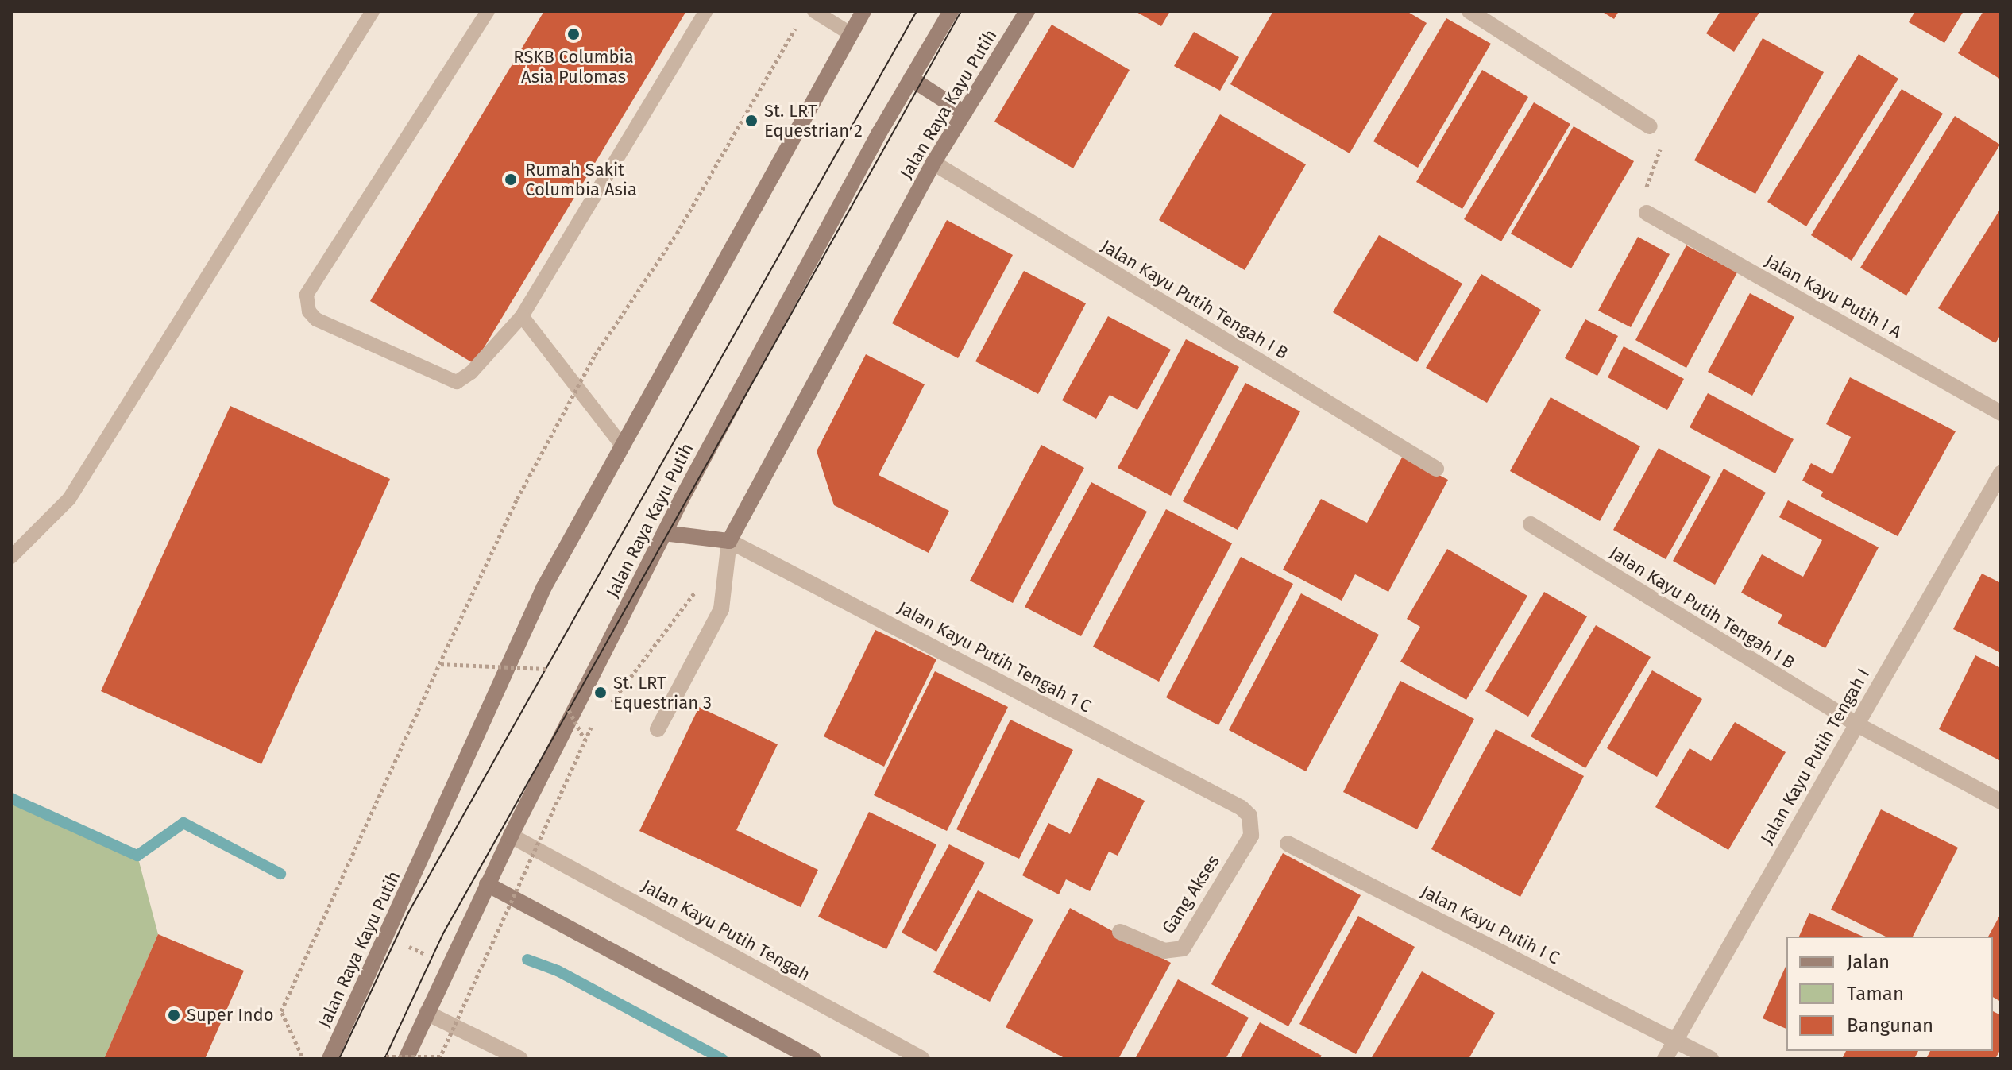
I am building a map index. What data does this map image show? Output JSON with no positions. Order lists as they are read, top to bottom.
{
  "streets": {
    "main road": ["Jalan Raya Kayu Putih"],
    "street": [
      "Jalan Kayu Putih I A",
      "Jalan Kayu Putih Tengah I B",
      "Jalan Kayu Putih Tengah 1 C",
      "Jalan Kayu Putih Tengah I",
      "Gang Akses",
      "Jalan Kayu Putih I C",
      "Jalan Kayu Putih Tengah"
    ]
  },
  "crossings": [
    ["Jalan Raya Kayu Putih", "Jalan Kayu Putih Tengah I B"],
    ["Jalan Raya Kayu Putih", "Jalan Kayu Putih Tengah 1 C"],
    ["Jalan Raya Kayu Putih", "Jalan Kayu Putih Tengah"],
    ["Jalan Kayu Putih Tengah I B", "Jalan Kayu Putih Tengah I"],
    ["Jalan Kayu Putih Tengah 1 C", "Gang Akses"],
    ["Jalan Kayu Putih Tengah I", "Jalan Kayu Putih I C"]
  ],
  "places": [
    "RSKB Columbia Asia Pulomas",
    "St. LRT Equestrian 2",
    "Rumah Sakit Columbia Asia",
    "St. LRT Equestrian 3",
    "Super Indo"
  ],
  "legend": ["Jalan", "Taman", "Bangunan"]
}
